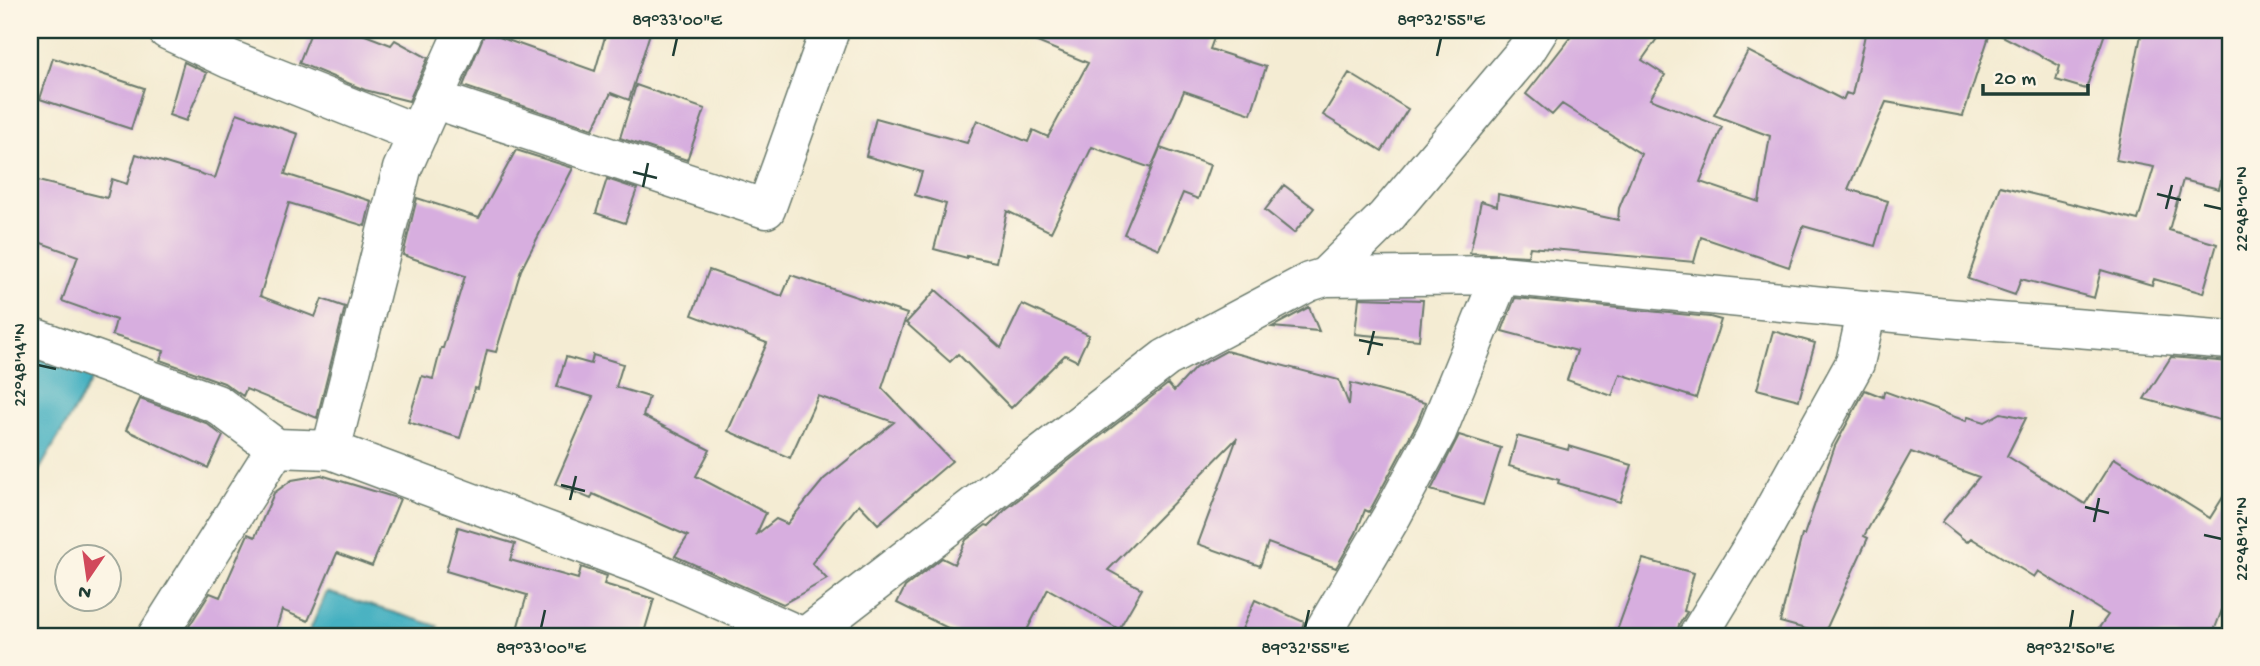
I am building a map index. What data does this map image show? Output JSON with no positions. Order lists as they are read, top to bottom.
{
  "scale_bar": "20 m",
  "north": "bottom",
  "coordinates": [
    "89°33'00\"E",
    "89°32'55\"E",
    "22°48'10\"N",
    "22°48'14\"N",
    "22°48'12\"N",
    "89°32'50\"E"
  ]
}
